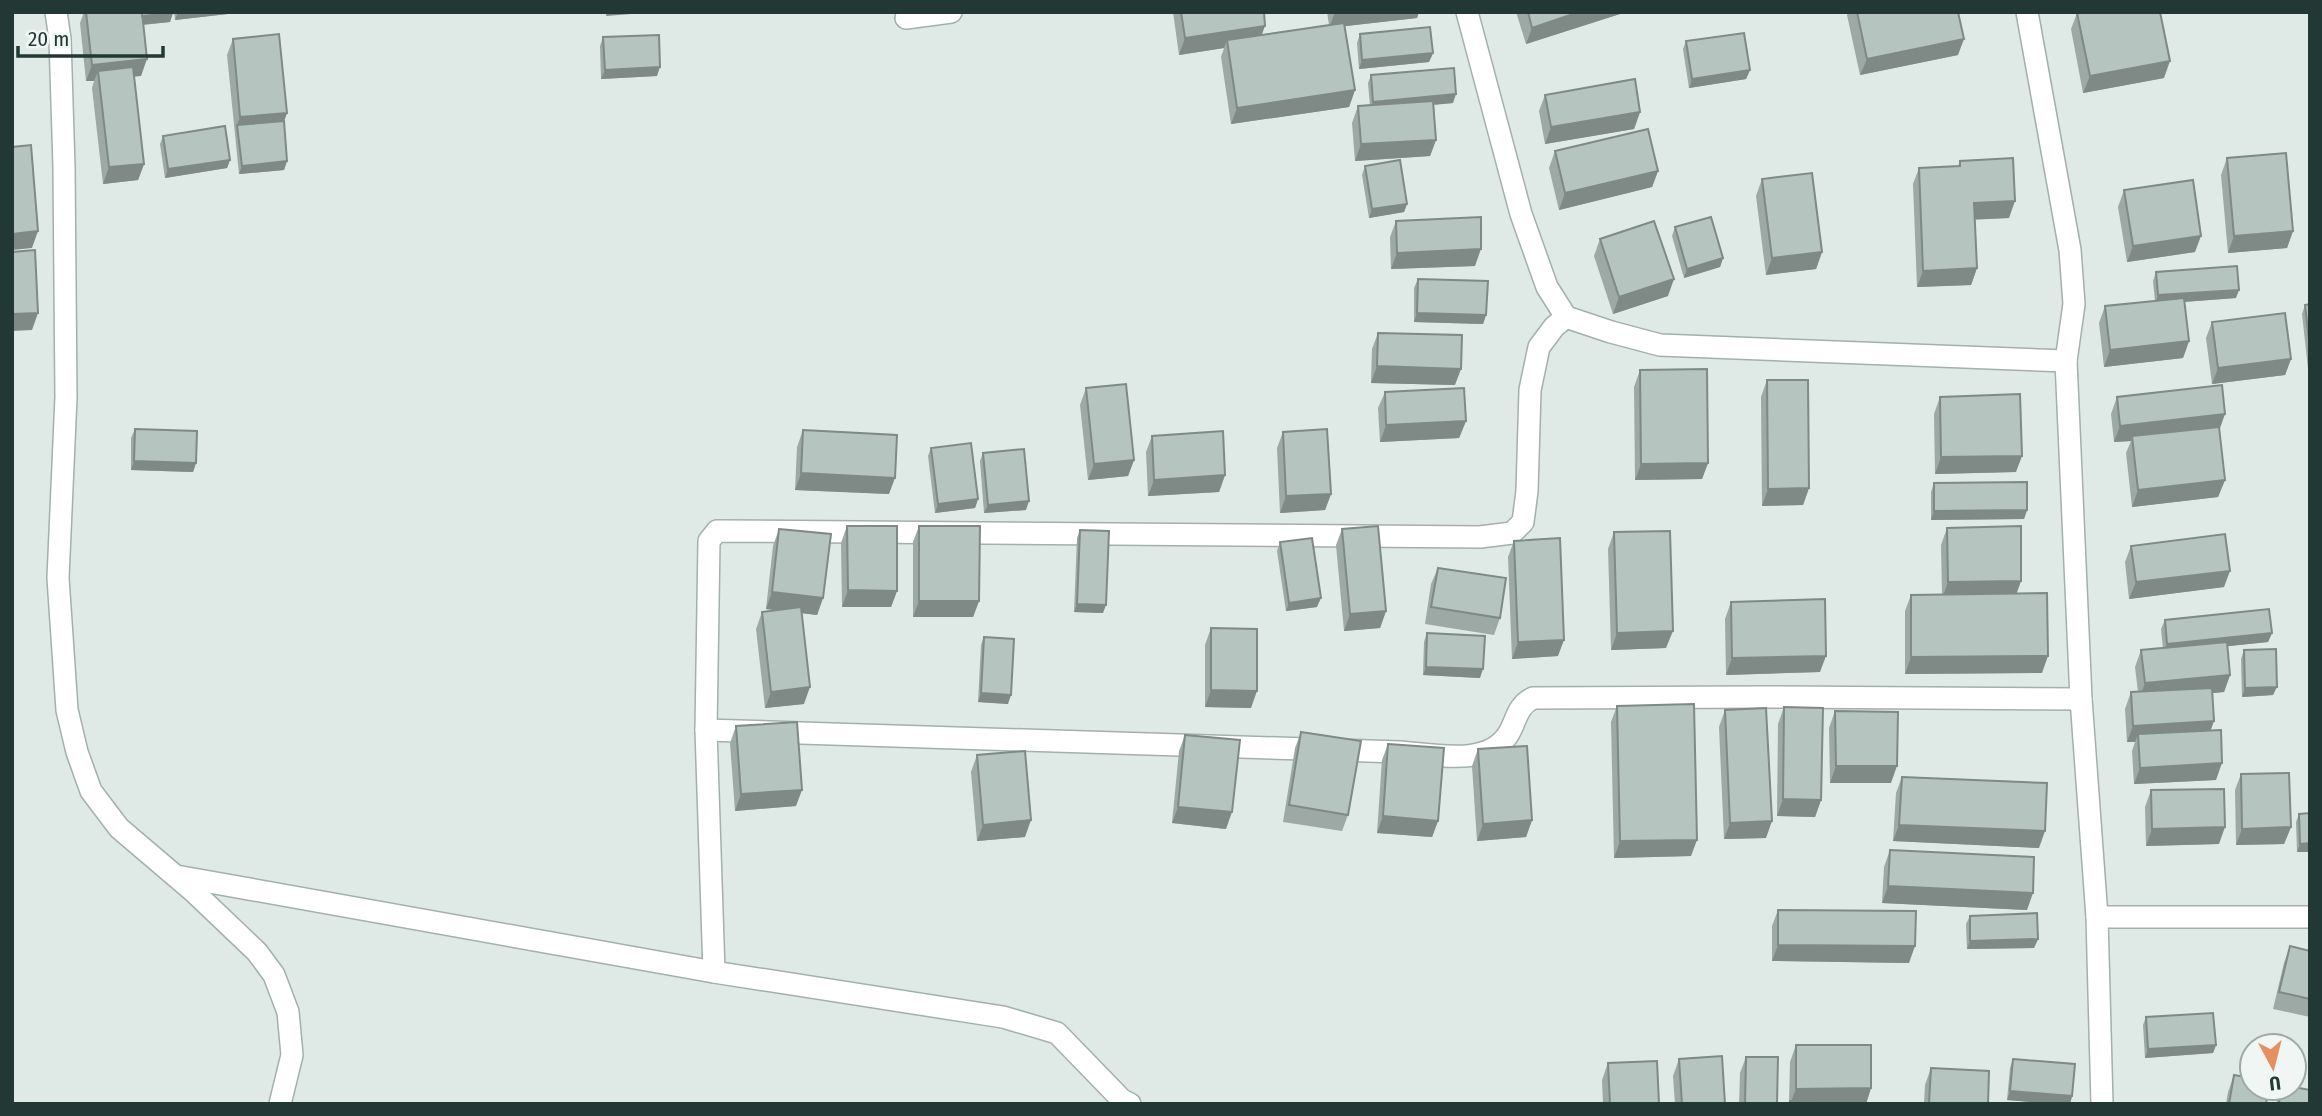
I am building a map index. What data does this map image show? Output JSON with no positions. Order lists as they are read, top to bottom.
{
  "scale_bar": "20 m",
  "north": "bottom"
}
